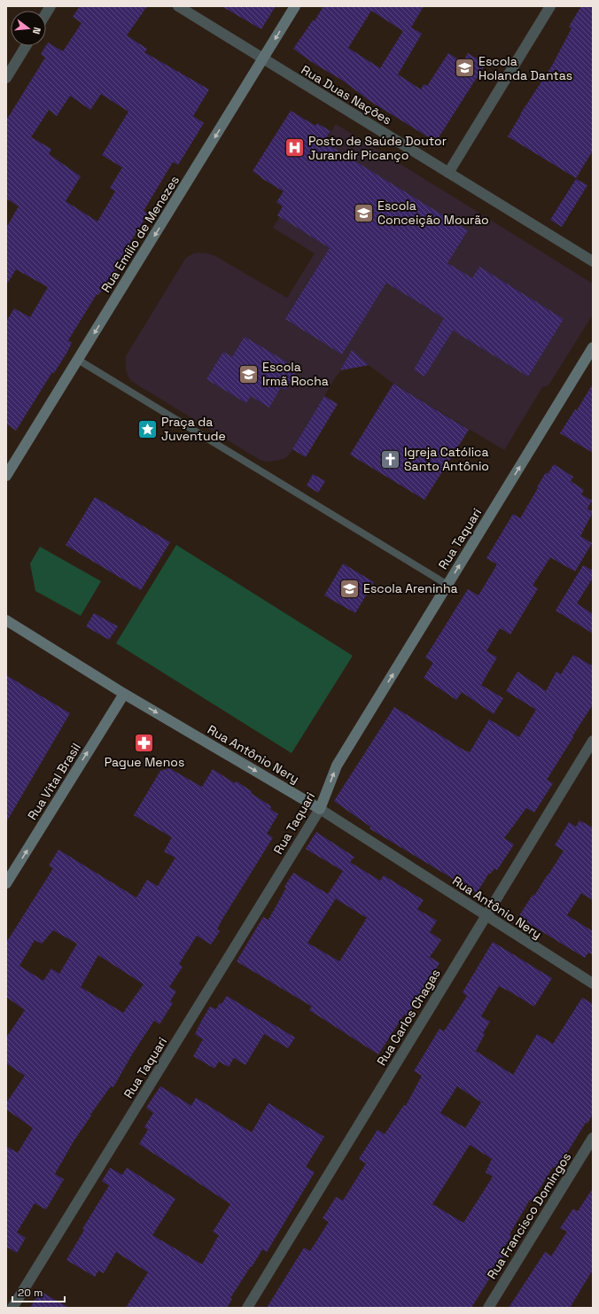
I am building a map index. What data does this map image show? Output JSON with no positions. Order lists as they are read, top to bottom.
{
  "streets": {
    "street": [
      "Rua Duas Nações",
      "Rua Emílio de Menezes",
      "Rua Taquari",
      "Rua Antônio Nery",
      "Rua Vital Brasil",
      "Rua Carlos Chagas",
      "Rua Francisco Domingos"
    ]
  },
  "crossings": [
    ["Rua Duas Nações", "Rua Emílio de Menezes"],
    ["Rua Taquari", "Rua Antônio Nery"],
    ["Rua Antônio Nery", "Rua Vital Brasil"],
    ["Rua Antônio Nery", "Rua Carlos Chagas"]
  ],
  "one_way": ["Rua Emílio de Menezes", "Rua Taquari", "Rua Vital Brasil"],
  "places": {
    "school or university": [
      "Escola Holanda Dantas",
      "Escola Conceição Mourão",
      "Escola Irmã Rocha",
      "Escola Areninha"
    ],
    "hospital": ["Posto de Saúde Doutor Jurandir Picanço"],
    "place": ["Praça da Juventude"],
    "church": ["Igreja Católica Santo Antônio"],
    "pharmacy": ["Pague Menos"]
  },
  "scale_bar": "20 m",
  "north": "right"
}
